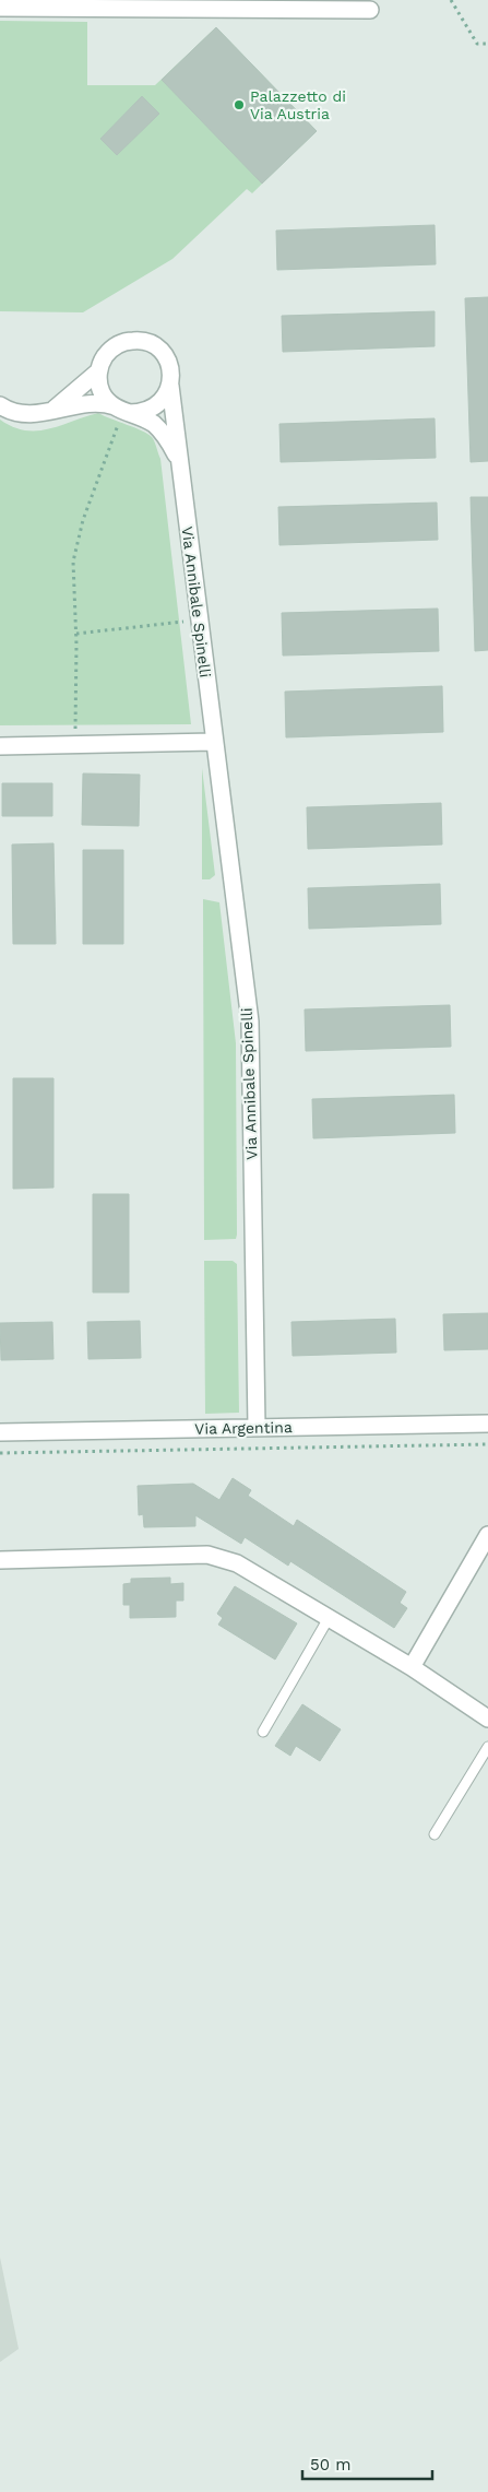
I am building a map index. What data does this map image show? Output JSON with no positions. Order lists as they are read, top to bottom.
{
  "streets": {
    "street": ["Via Annibale Spinelli", "Via Argentina"]
  },
  "crossings": [
    ["Via Annibale Spinelli", "Via Argentina"]
  ],
  "places": ["Palazzetto di Via Austria"],
  "scale_bar": "50 m"
}
